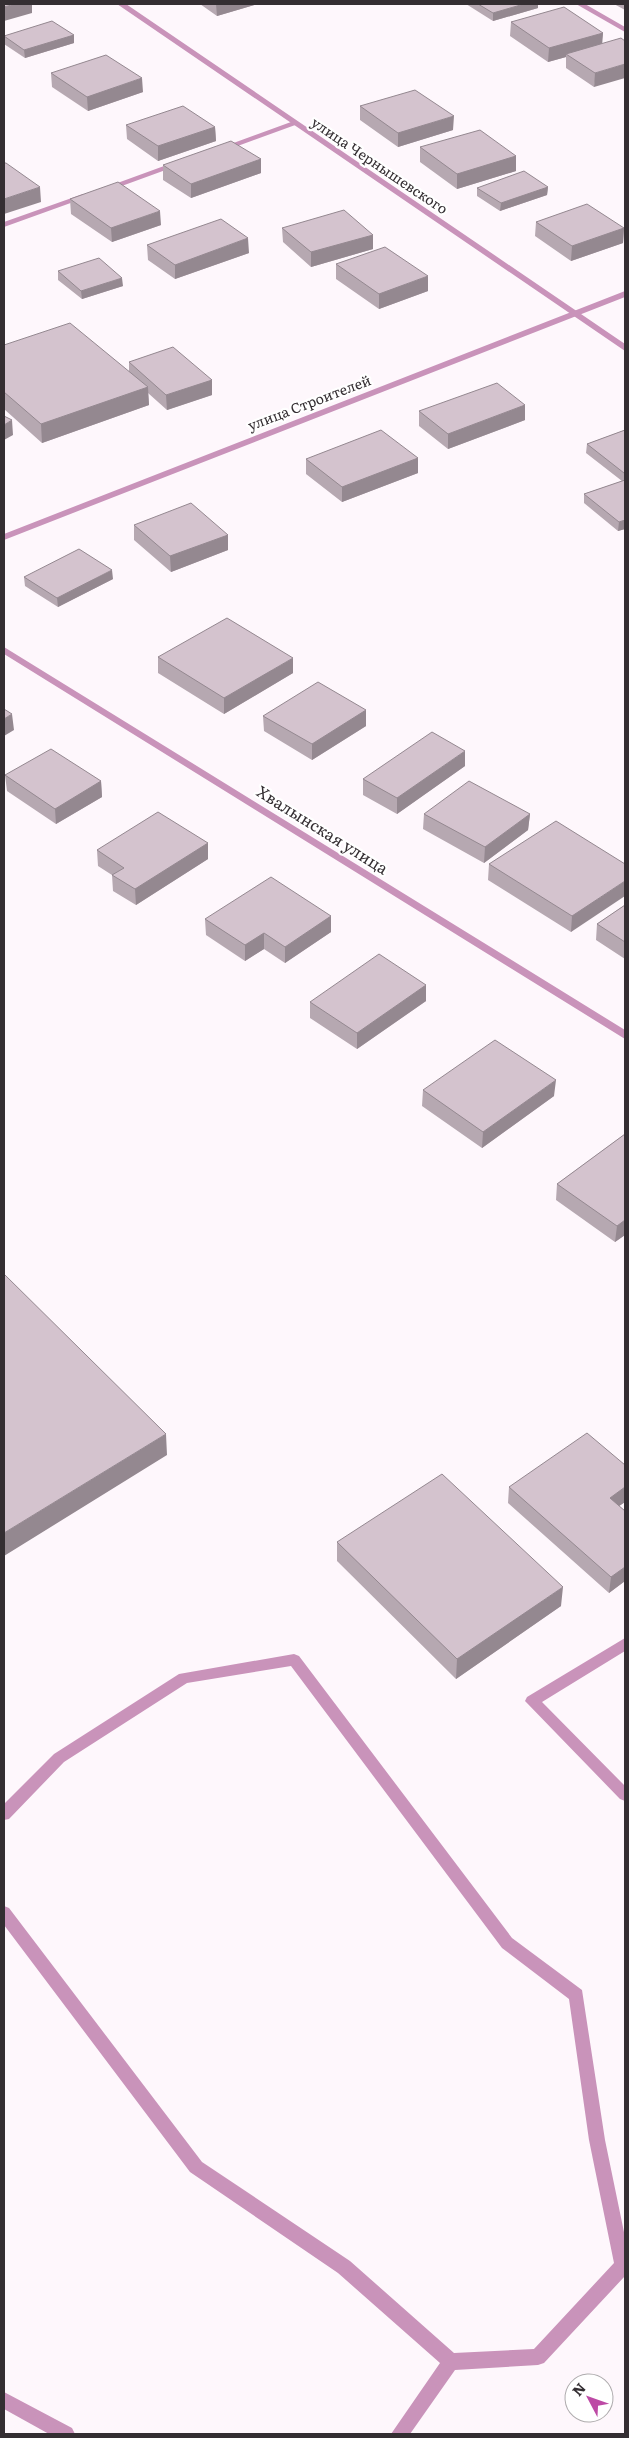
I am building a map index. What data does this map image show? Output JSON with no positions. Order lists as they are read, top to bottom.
{
  "streets": {
    "street": ["улица Чернышевского", "улица Строителей", "Хвалынская улица"]
  },
  "crossings": [
    ["улица Чернышевского", "улица Строителей"]
  ],
  "north": "top left"
}
